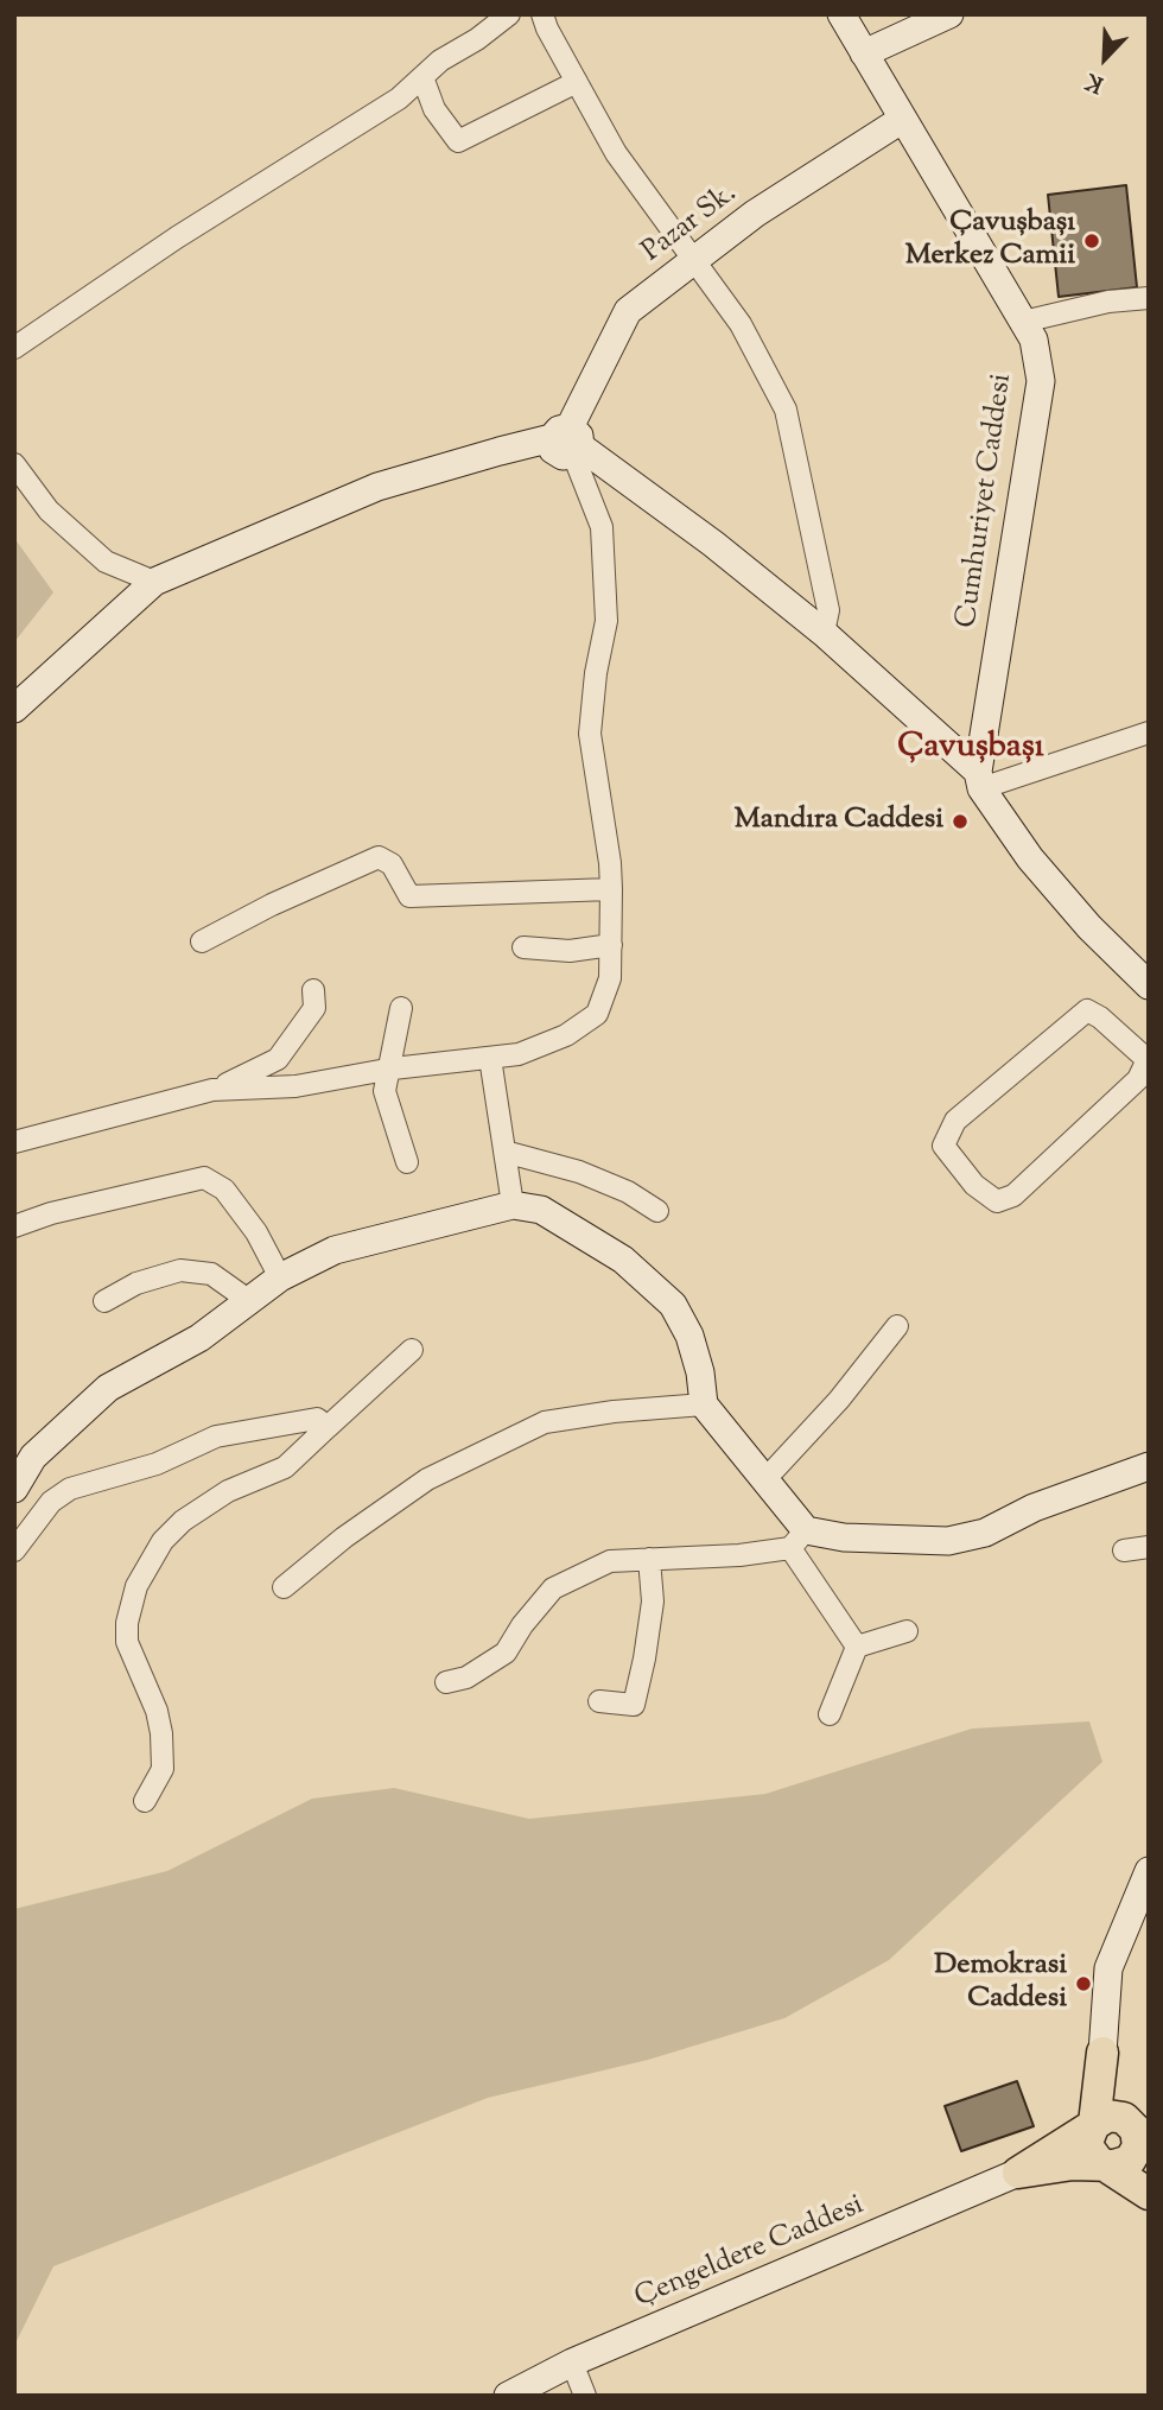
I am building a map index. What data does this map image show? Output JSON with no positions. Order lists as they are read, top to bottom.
{
  "streets": {
    "street": ["Pazar Sk.", "Cumhuriyet Caddesi", "Çengeldere Caddesi"]
  },
  "crossings": [
    ["Pazar Sk.", "Cumhuriyet Caddesi"]
  ],
  "districts": ["Çavuşbaşı"],
  "places": ["Çavuşbaşı Merkez Camii", "Mandıra Caddesi", "Demokrasi Caddesi"],
  "north": "bottom left"
}
